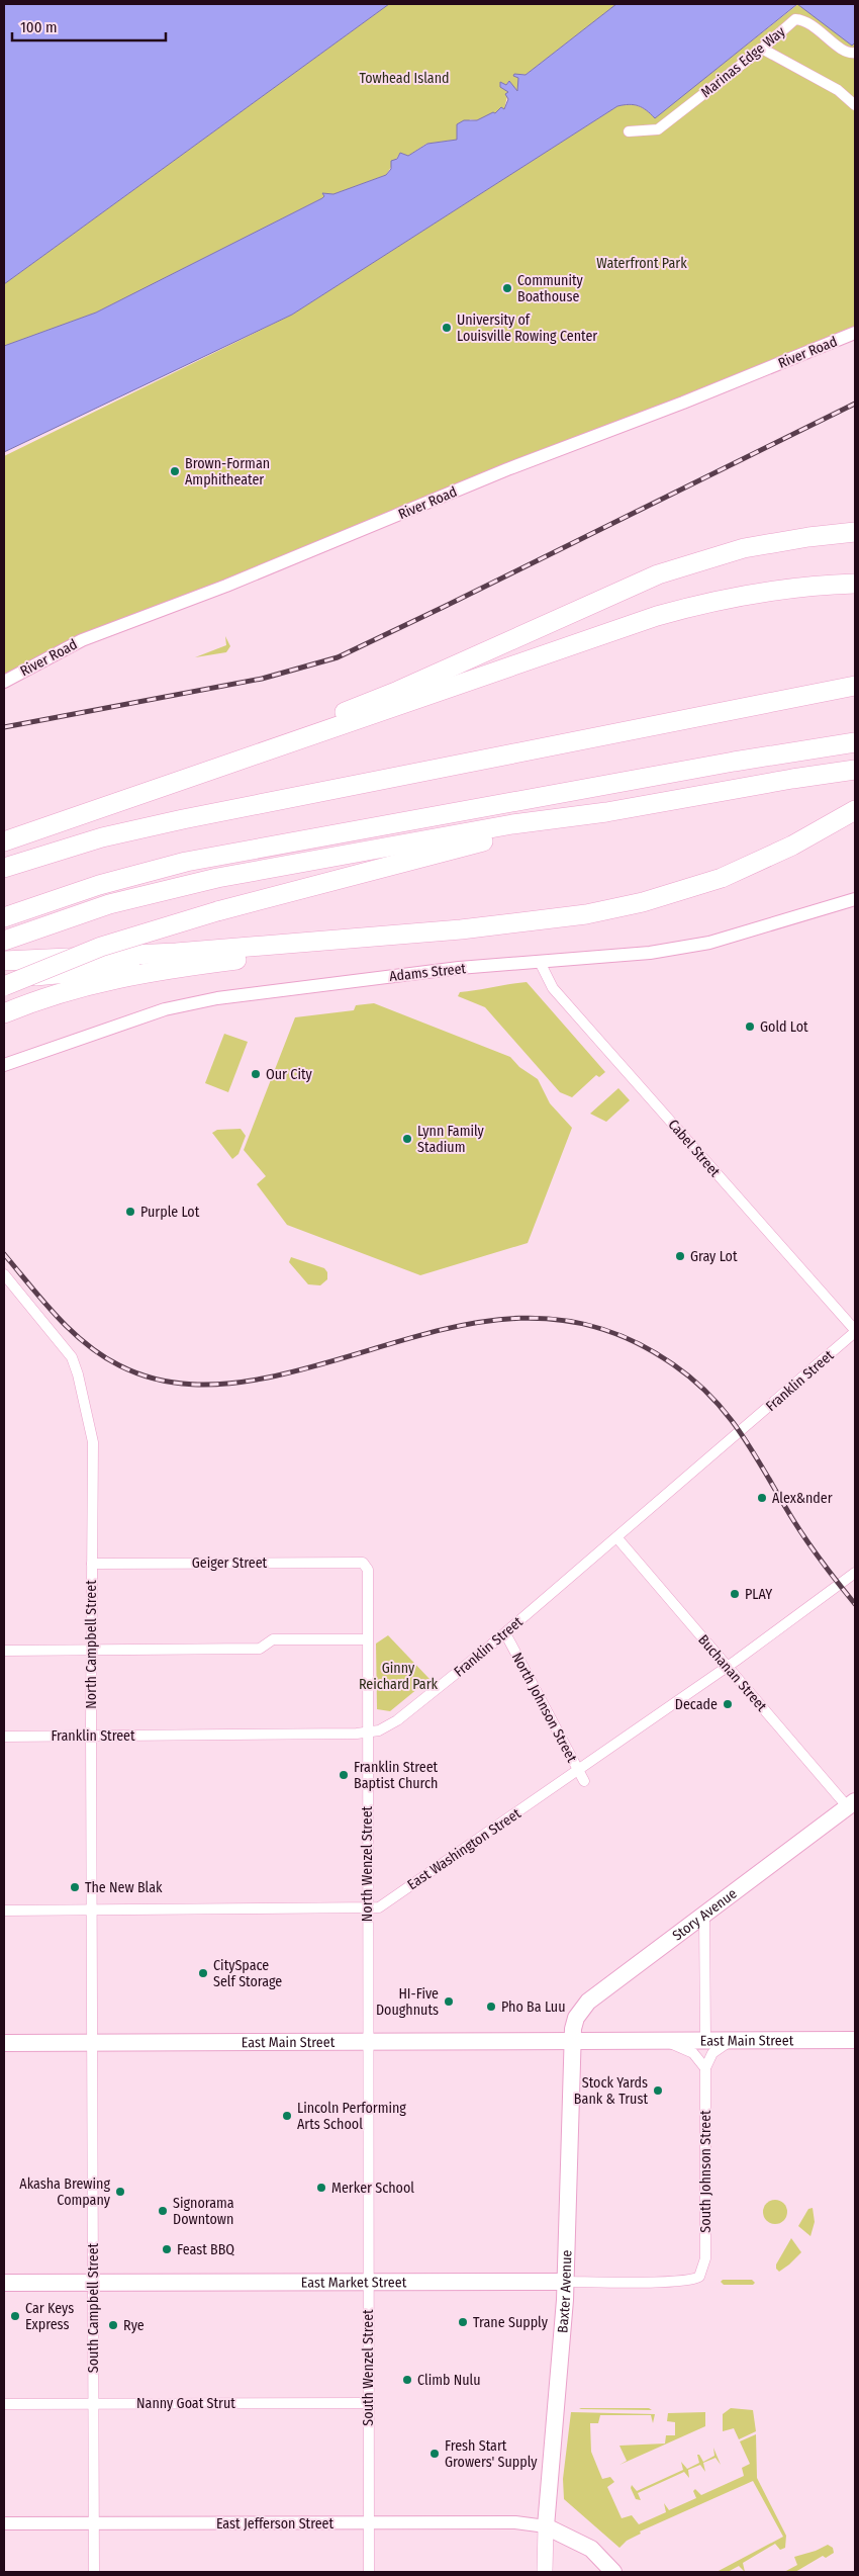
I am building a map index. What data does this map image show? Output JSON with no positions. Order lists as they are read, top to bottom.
{
  "streets": {
    "main road": [
      "Story Avenue",
      "East Main Street",
      "East Market Street",
      "Baxter Avenue"
    ],
    "street": [
      "Marinas Edge Way",
      "River Road",
      "Adams Street",
      "Cabel Street",
      "Franklin Street",
      "Geiger Street",
      "North Campbell Street",
      "Buchanan Street",
      "North Johnson Street",
      "East Washington Street",
      "North Wenzel Street",
      "South Johnson Street",
      "South Campbell Street",
      "South Wenzel Street",
      "Nanny Goat Strut",
      "East Jefferson Street"
    ]
  },
  "crossings": [
    ["Adams Street", "Cabel Street"],
    ["Cabel Street", "Franklin Street"],
    ["Franklin Street", "North Campbell Street"],
    ["Franklin Street", "Buchanan Street"],
    ["Franklin Street", "North Johnson Street"],
    ["Franklin Street", "North Wenzel Street"],
    ["Geiger Street", "North Campbell Street"],
    ["Geiger Street", "North Wenzel Street"],
    ["North Campbell Street", "East Washington Street"],
    ["North Campbell Street", "East Main Street"],
    ["North Campbell Street", "South Campbell Street"],
    ["Buchanan Street", "East Washington Street"],
    ["Buchanan Street", "Story Avenue"],
    ["North Johnson Street", "East Washington Street"],
    ["East Washington Street", "North Wenzel Street"],
    ["North Wenzel Street", "East Main Street"],
    ["North Wenzel Street", "South Wenzel Street"],
    ["Story Avenue", "East Main Street"],
    ["Story Avenue", "Baxter Avenue"],
    ["East Main Street", "Baxter Avenue"],
    ["East Main Street", "South Campbell Street"],
    ["East Main Street", "South Wenzel Street"],
    ["South Johnson Street", "East Market Street"],
    ["East Market Street", "Baxter Avenue"],
    ["East Market Street", "South Campbell Street"],
    ["East Market Street", "South Wenzel Street"],
    ["Baxter Avenue", "East Jefferson Street"],
    ["South Campbell Street", "Nanny Goat Strut"],
    ["South Campbell Street", "East Jefferson Street"],
    ["South Wenzel Street", "Nanny Goat Strut"],
    ["South Wenzel Street", "East Jefferson Street"]
  ],
  "parks": ["Towhead Island", "Waterfront Park", "Ginny Reichard Park"],
  "places": [
    "Community Boathouse",
    "University of Louisville Rowing Center",
    "Brown-Forman Amphitheater",
    "Gold Lot",
    "Our City",
    "Lynn Family Stadium",
    "Purple Lot",
    "Gray Lot",
    "Alex&nder",
    "PLAY",
    "Decade",
    "Franklin Street Baptist Church",
    "The New Blak",
    "CitySpace Self Storage",
    "HI-Five Doughnuts",
    "Pho Ba Luu",
    "Stock Yards Bank & Trust",
    "Lincoln Performing Arts School",
    "Merker School",
    "Akasha Brewing Company",
    "Signorama Downtown",
    "Feast BBQ",
    "Car Keys Express",
    "Trane Supply",
    "Rye",
    "Climb Nulu",
    "Fresh Start Growers' Supply"
  ],
  "scale_bar": "100 m"
}
